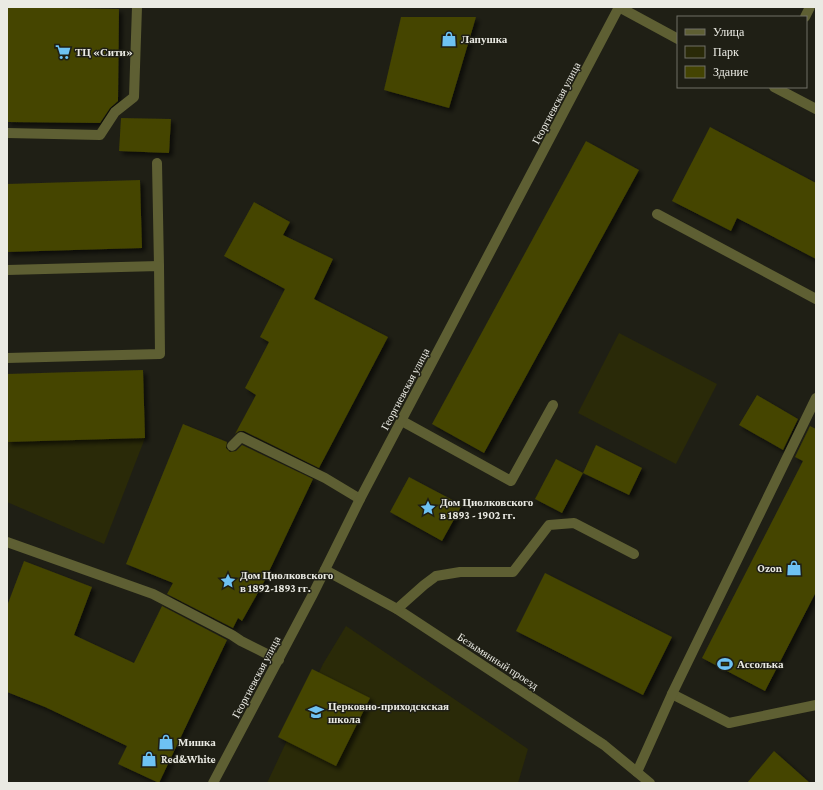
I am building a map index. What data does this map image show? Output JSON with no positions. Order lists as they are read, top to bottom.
{
  "streets": {
    "street": ["Георгиевская улица", "Безымянный проезд"]
  },
  "crossings": [
    ["Георгиевская улица", "Безымянный проезд"]
  ],
  "places": {
    "shop": [
      "Лапушка",
      "Ozon",
      "Мишка",
      "Red&White"
    ],
    "supermarket": ["ТЦ «Сити»"],
    "place": ["Дом Циолковского в 1893 - 1902 гг.", "Дом Циолковского в 1892-1893 гг."],
    "sports": ["Ассолька"],
    "school or university": ["Церковно-приходскская школа"]
  },
  "legend": ["Улица", "Парк", "Здание"]
}
